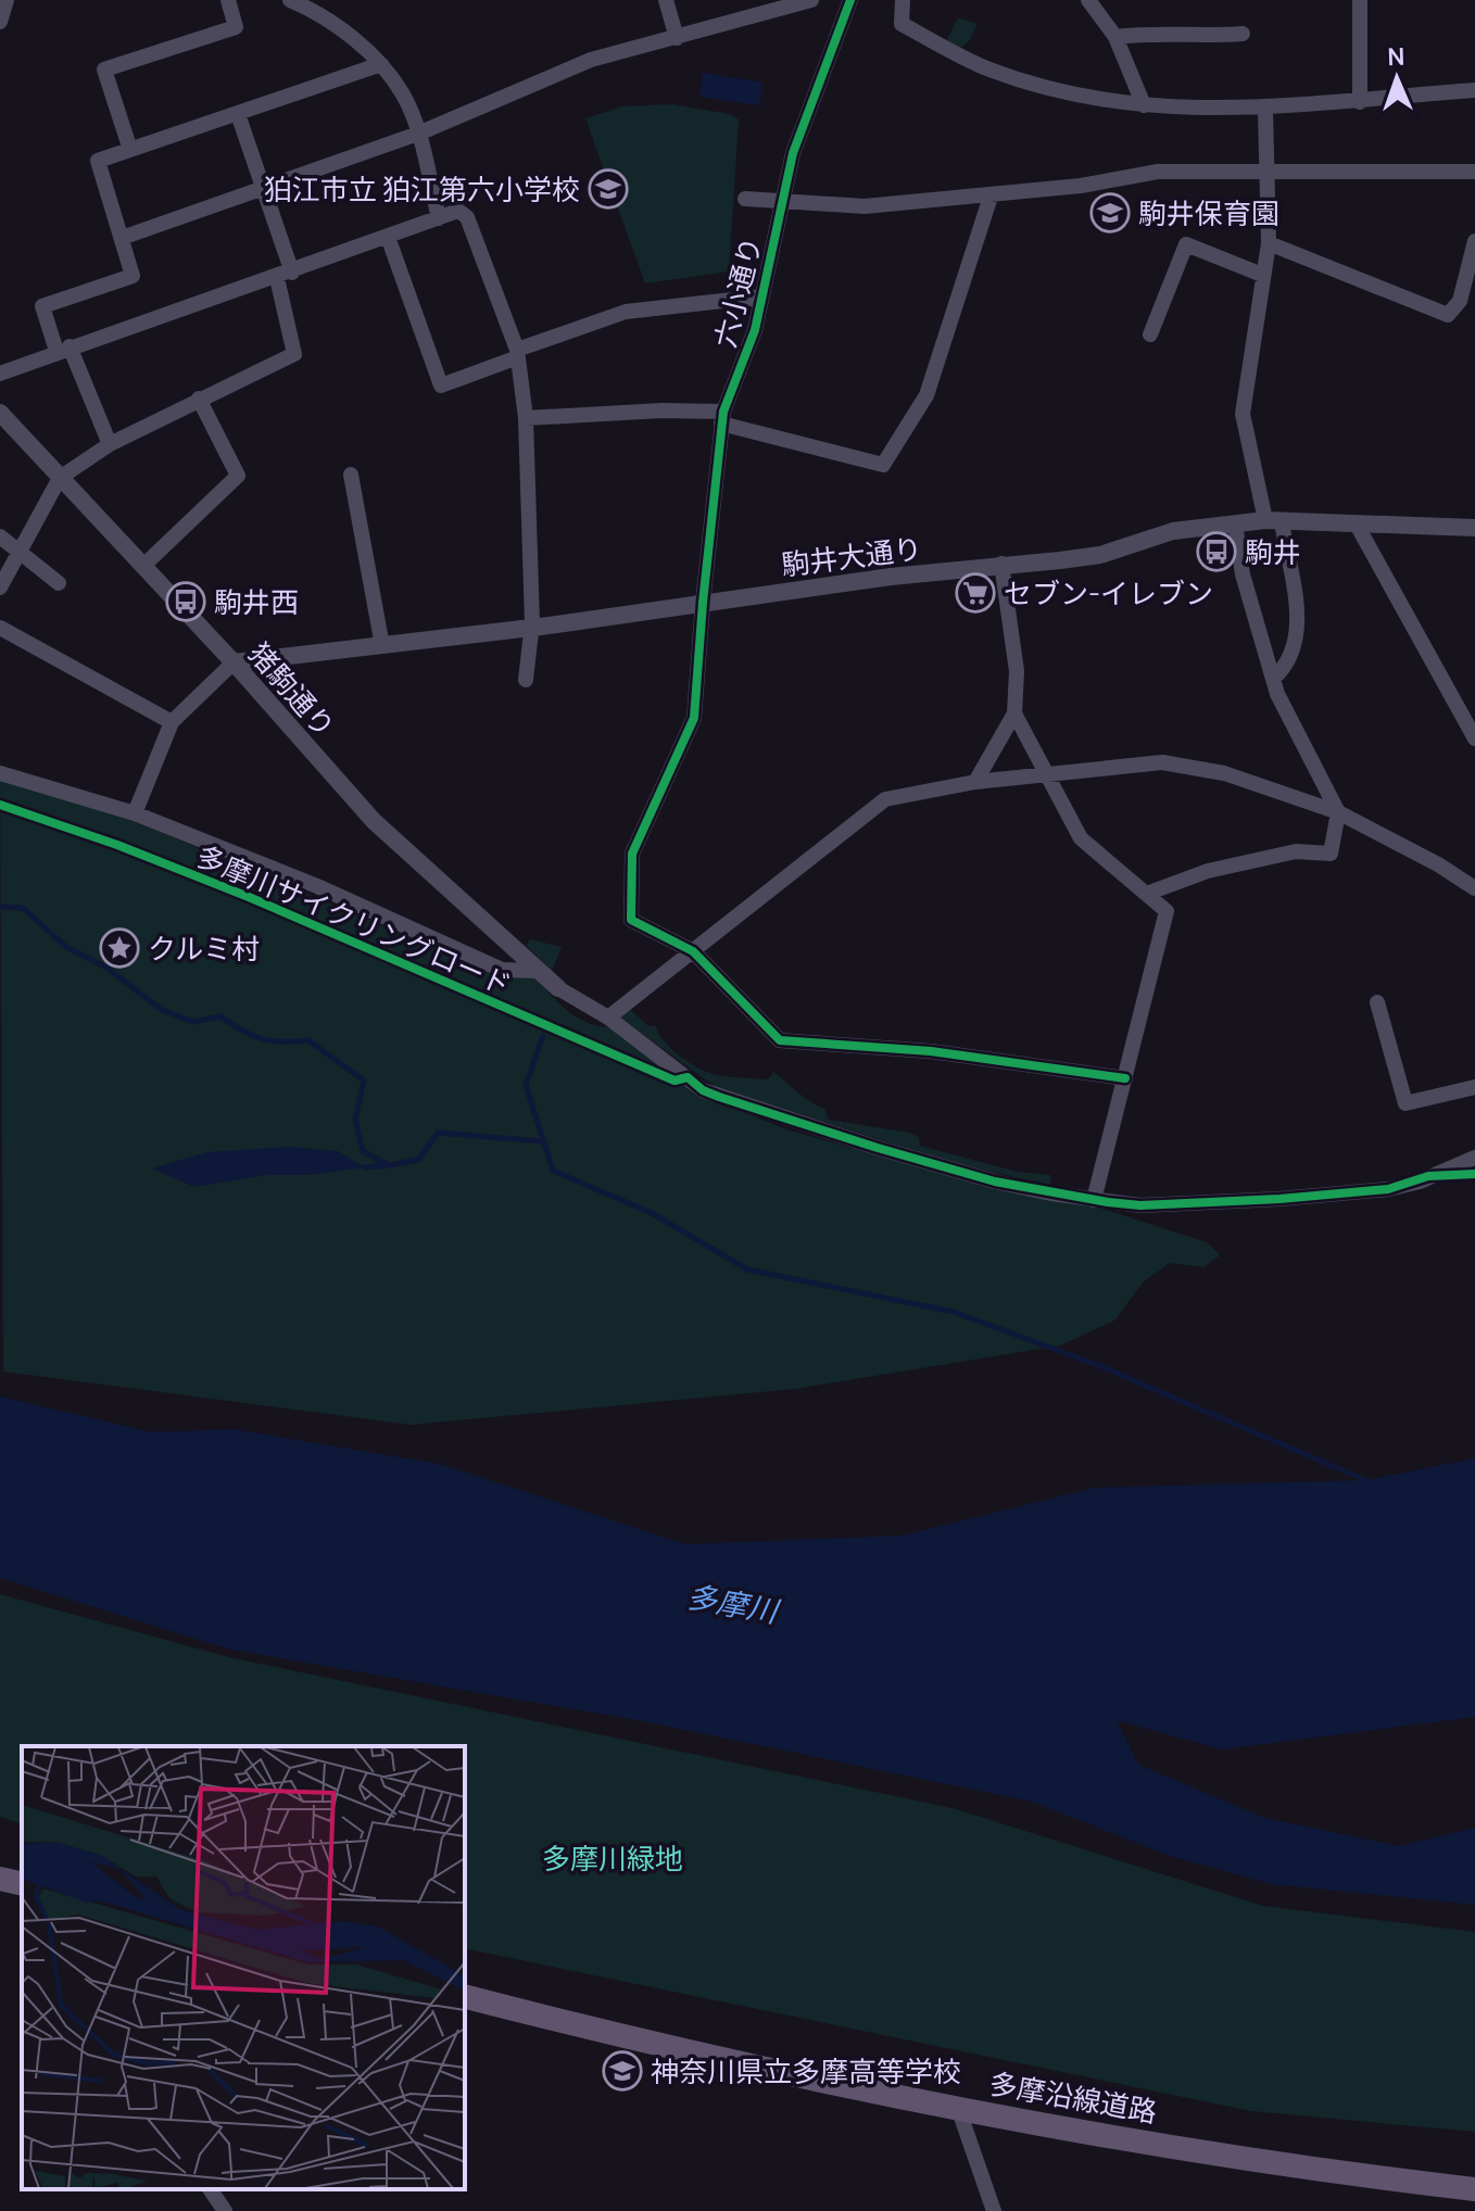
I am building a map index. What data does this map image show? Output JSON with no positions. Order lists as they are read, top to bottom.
{
  "streets": {
    "main road": ["多摩沿線道路"],
    "street": ["六小通り", "駒井大通り", "猪駒通り"],
    "cycle path": ["多摩川サイクリングロード"]
  },
  "crossings": [
    ["六小通り", "駒井大通り"],
    ["駒井大通り", "猪駒通り"]
  ],
  "water": ["多摩川"],
  "parks": ["多摩川緑地"],
  "places": {
    "school or university": ["狛江市立 狛江第六小学校", "駒井保育園", "神奈川県立多摩高等学校"],
    "bus stop": ["駒井", "駒井西"],
    "supermarket": ["セブン-イレブン"],
    "place": ["クルミ村"]
  },
  "north": "top"
}
